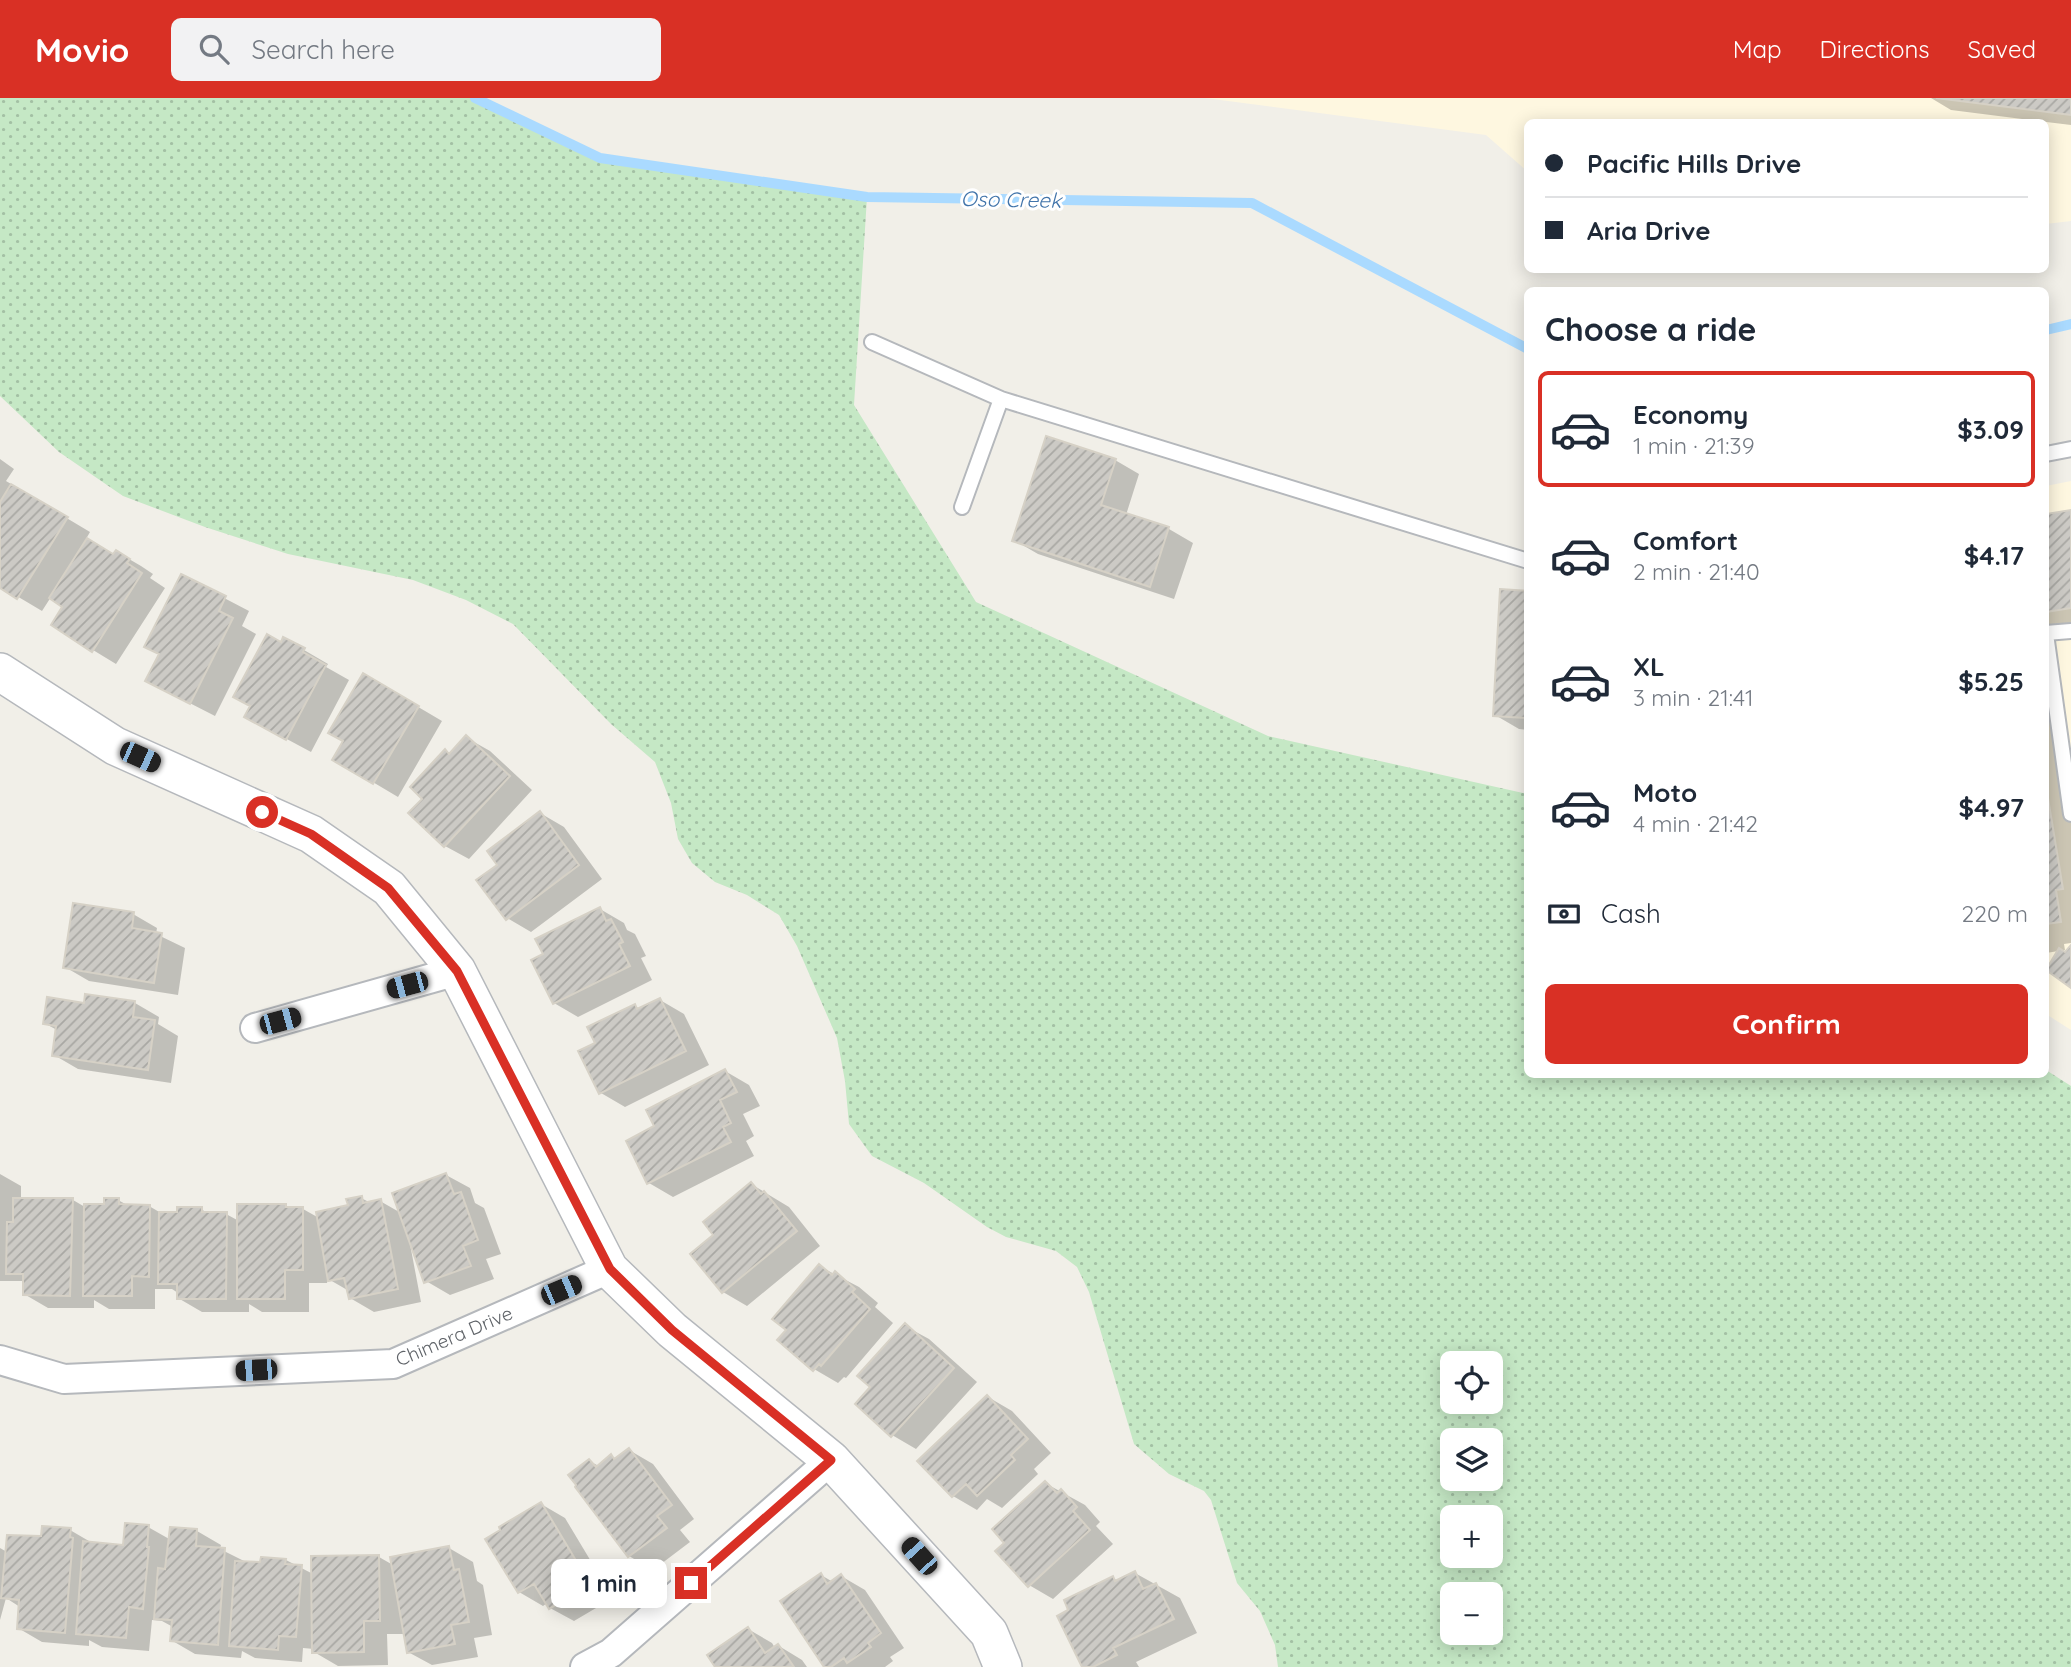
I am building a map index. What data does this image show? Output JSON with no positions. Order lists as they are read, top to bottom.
{
  "streets": {
    "street": ["Chimera Drive"]
  },
  "water": ["Oso Creek"],
  "page": {
    "header": "Movio",
    "search": "Search here",
    "nav": ["Map", "Directions", "Saved"],
    "banner": ["Pacific Hills Drive", "Aria Drive"],
    "heading": "Choose a ride",
    "list": [
      {
        "name": "Economy",
        "note": "1 min · 21:39",
        "value": "$3.09"
      },
      {
        "name": "Comfort",
        "note": "2 min · 21:40",
        "value": "$4.17"
      },
      {
        "name": "XL",
        "note": "3 min · 21:41",
        "value": "$5.25"
      },
      {
        "name": "Moto",
        "note": "4 min · 21:42",
        "value": "$4.97"
      }
    ],
    "pay": ["Cash", "220 m"],
    "buttons": "Confirm",
    "map_buttons": ["+", "−"],
    "bubble": "1 min"
  }
}
